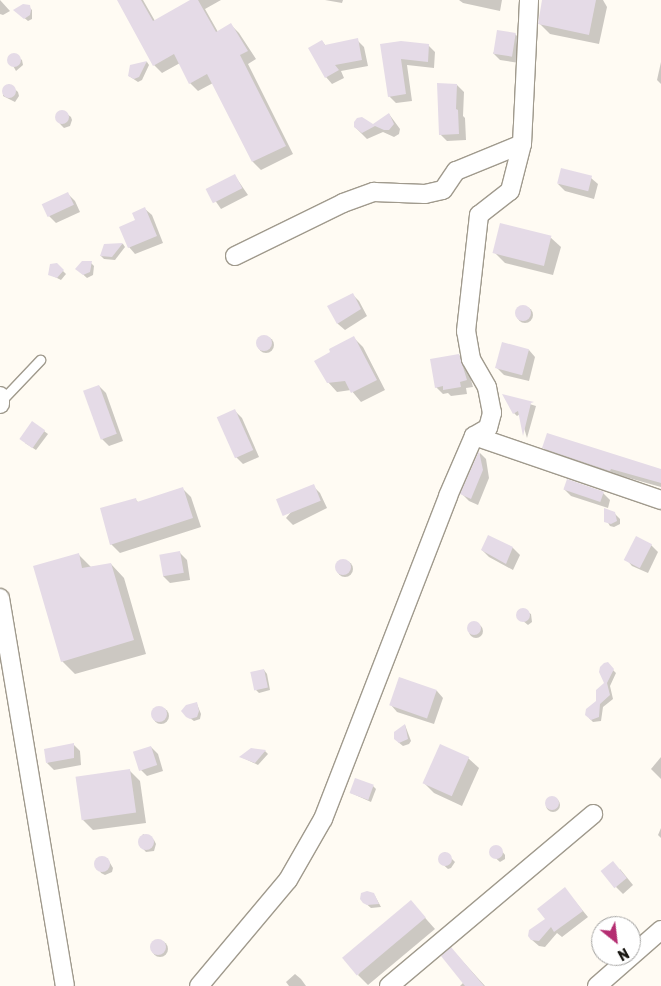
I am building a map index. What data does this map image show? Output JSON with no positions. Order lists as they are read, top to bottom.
{
  "north": "bottom right"
}
